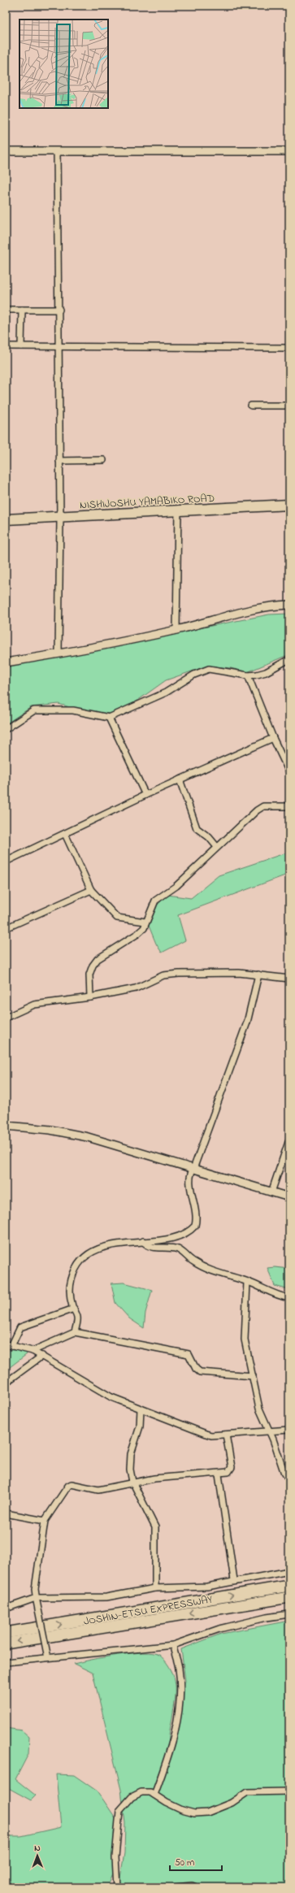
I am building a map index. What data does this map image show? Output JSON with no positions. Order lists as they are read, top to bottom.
{
  "streets": {
    "highway": ["NISHIJOSHU YAMABIKO ROAD", "JOSHIN-ETSU EXPRESSWAY"]
  },
  "scale_bar": "50 m",
  "north": "top"
}
